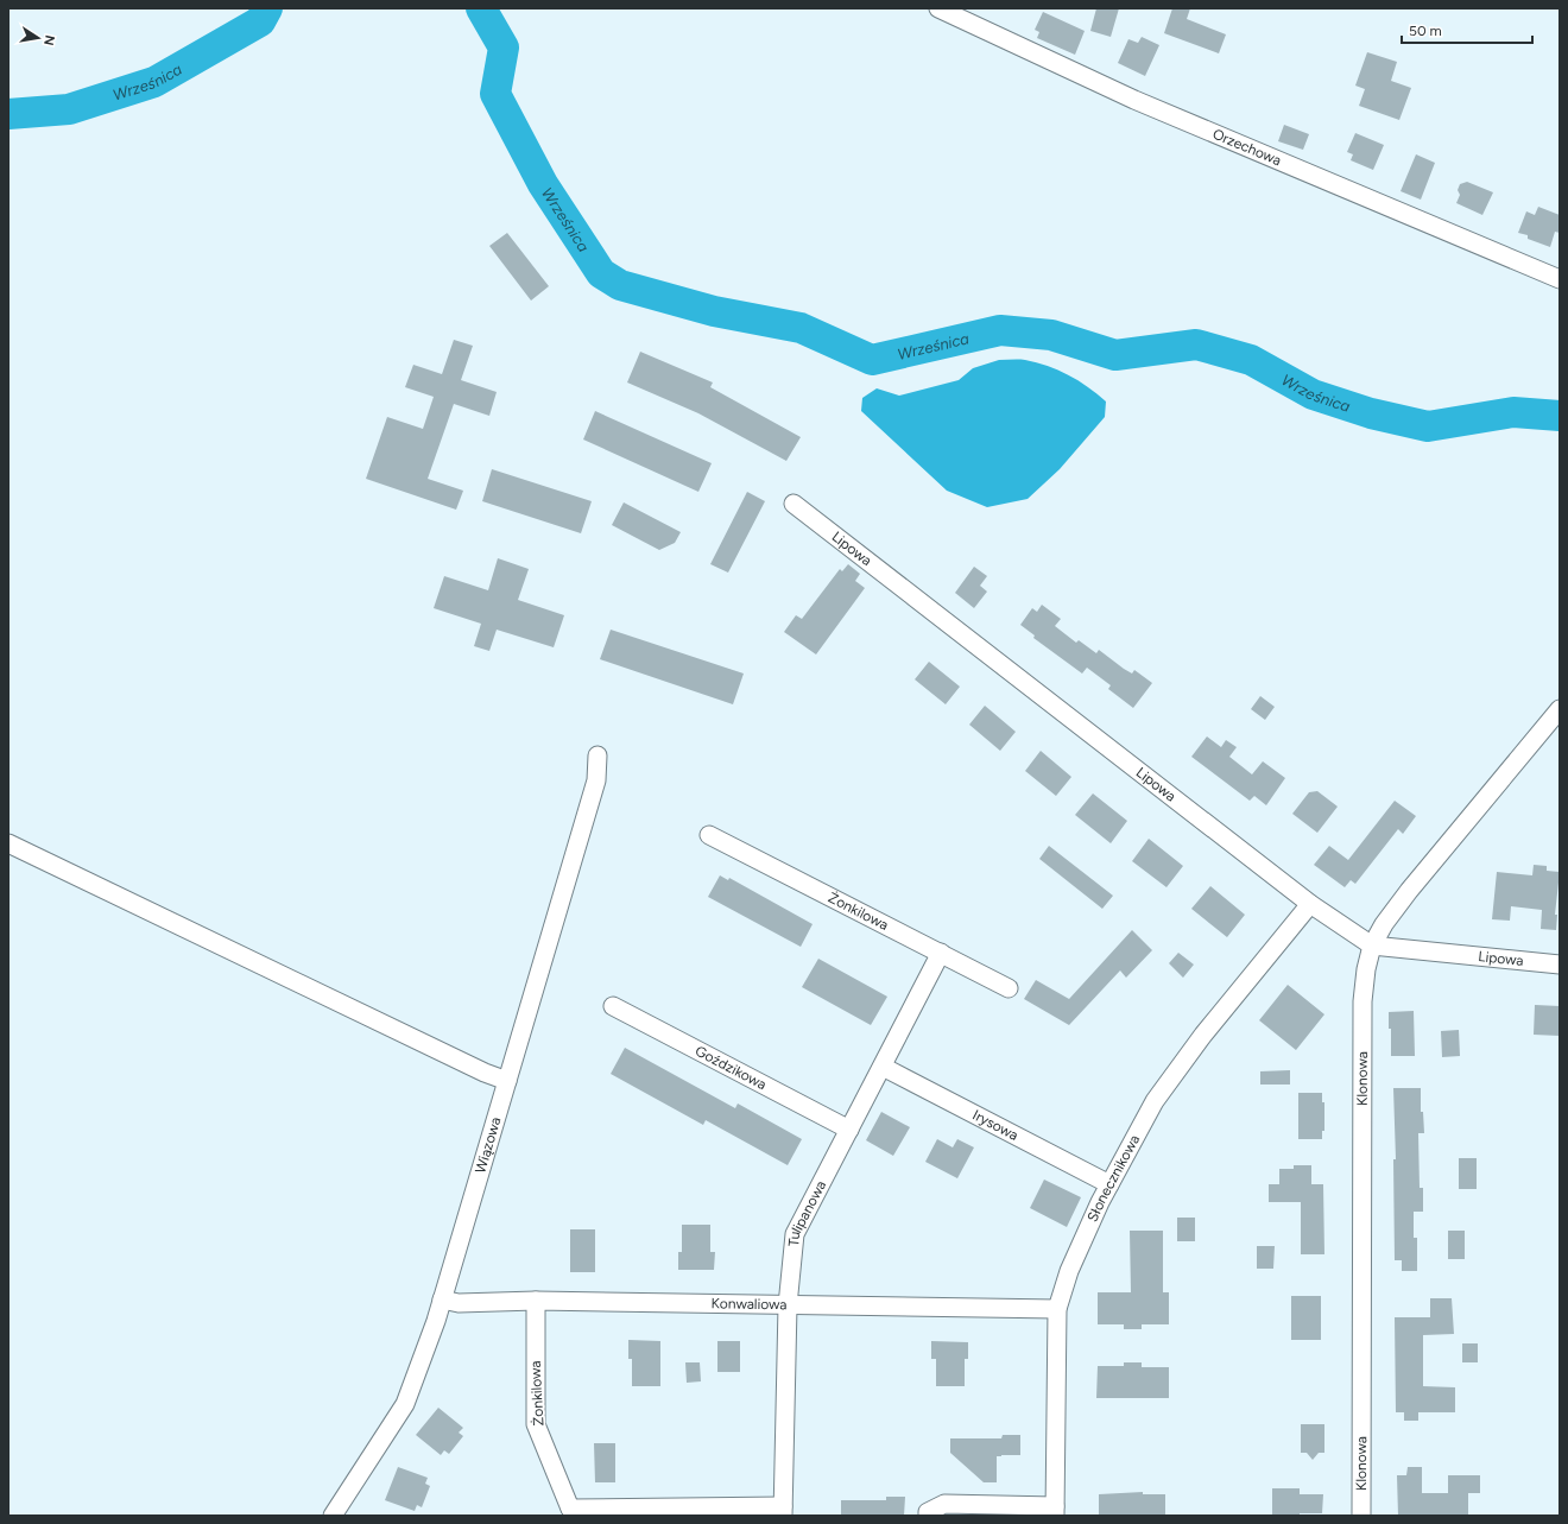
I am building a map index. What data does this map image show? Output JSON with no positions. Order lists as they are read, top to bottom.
{
  "streets": {
    "street": [
      "Orzechowa",
      "Lipowa",
      "Żonkilowa",
      "Goździkowa",
      "Klonowa",
      "Irysowa",
      "Wiązowa",
      "Słonecznikowa",
      "Tulipanowa",
      "Konwaliowa"
    ]
  },
  "crossings": [
    ["Lipowa", "Klonowa"],
    ["Lipowa", "Słonecznikowa"],
    ["Żonkilowa", "Tulipanowa"],
    ["Żonkilowa", "Konwaliowa"],
    ["Goździkowa", "Tulipanowa"],
    ["Irysowa", "Słonecznikowa"],
    ["Irysowa", "Tulipanowa"],
    ["Wiązowa", "Konwaliowa"],
    ["Słonecznikowa", "Konwaliowa"],
    ["Tulipanowa", "Konwaliowa"]
  ],
  "water": ["Wrześnica"],
  "scale_bar": "50 m",
  "north": "right"
}
